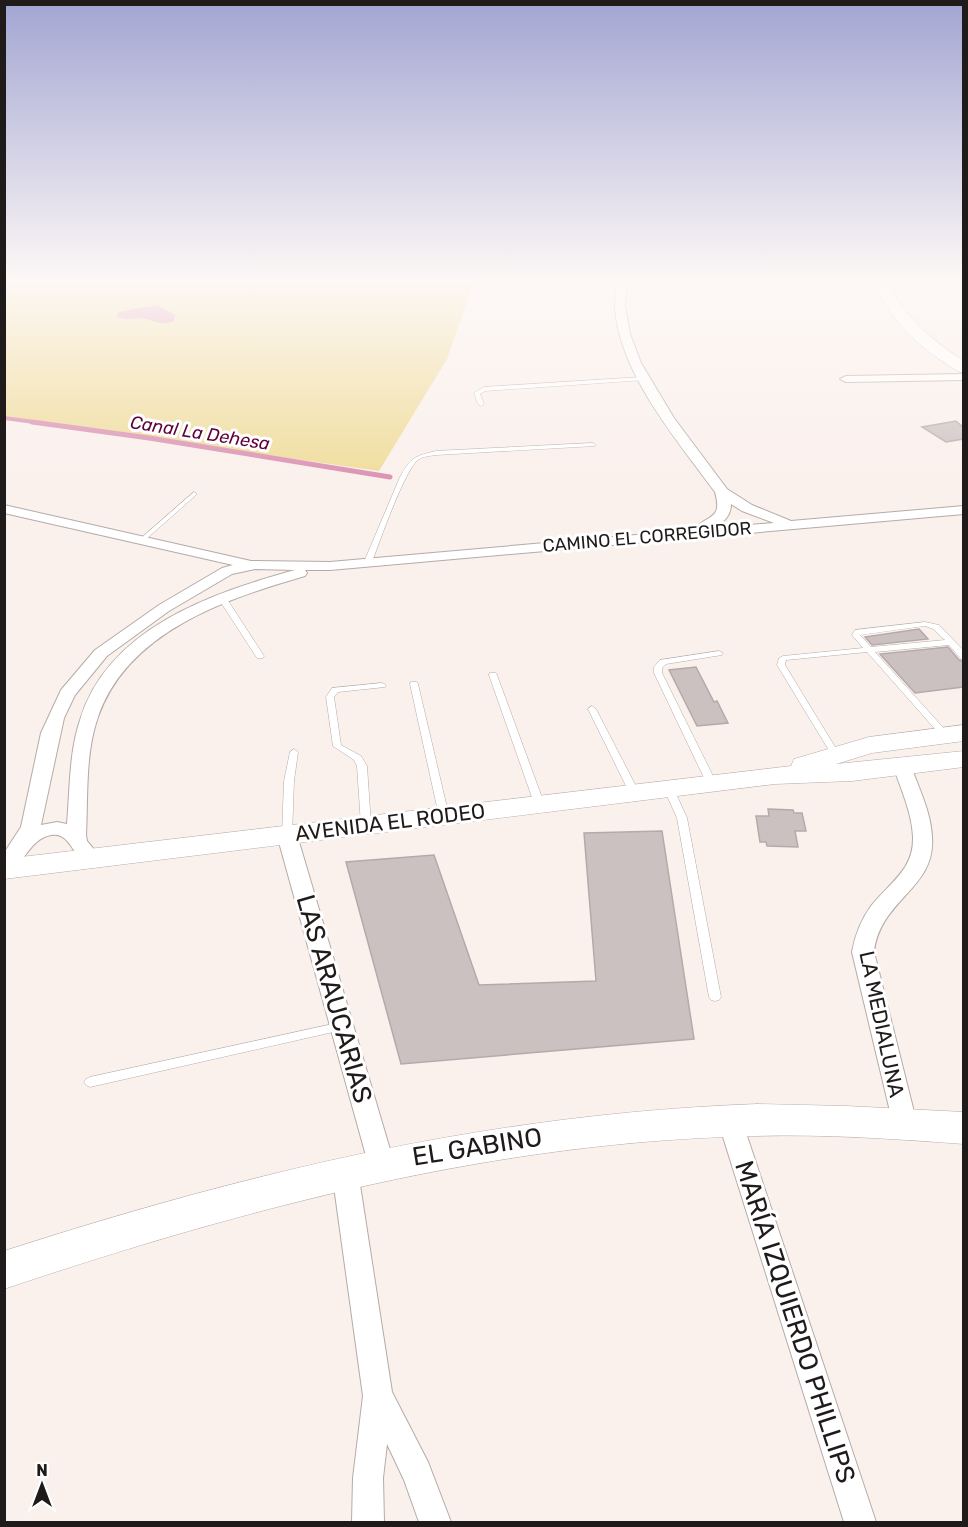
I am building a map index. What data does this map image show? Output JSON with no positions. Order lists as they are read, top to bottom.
{
  "streets": {
    "main road": ["AVENIDA EL RODEO", "EL GABINO"],
    "street": [
      "CAMINO EL CORREGIDOR",
      "LAS ARAUCARIAS",
      "LA MEDIALUNA",
      "MARÍA IZQUIERDO PHILLIPS"
    ]
  },
  "crossings": [
    ["CAMINO EL CORREGIDOR", "AVENIDA EL RODEO"],
    ["AVENIDA EL RODEO", "LAS ARAUCARIAS"],
    ["AVENIDA EL RODEO", "LA MEDIALUNA"],
    ["LAS ARAUCARIAS", "EL GABINO"],
    ["LA MEDIALUNA", "EL GABINO"],
    ["EL GABINO", "MARÍA IZQUIERDO PHILLIPS"]
  ],
  "water": ["Canal La Dehesa"],
  "north": "top"
}
